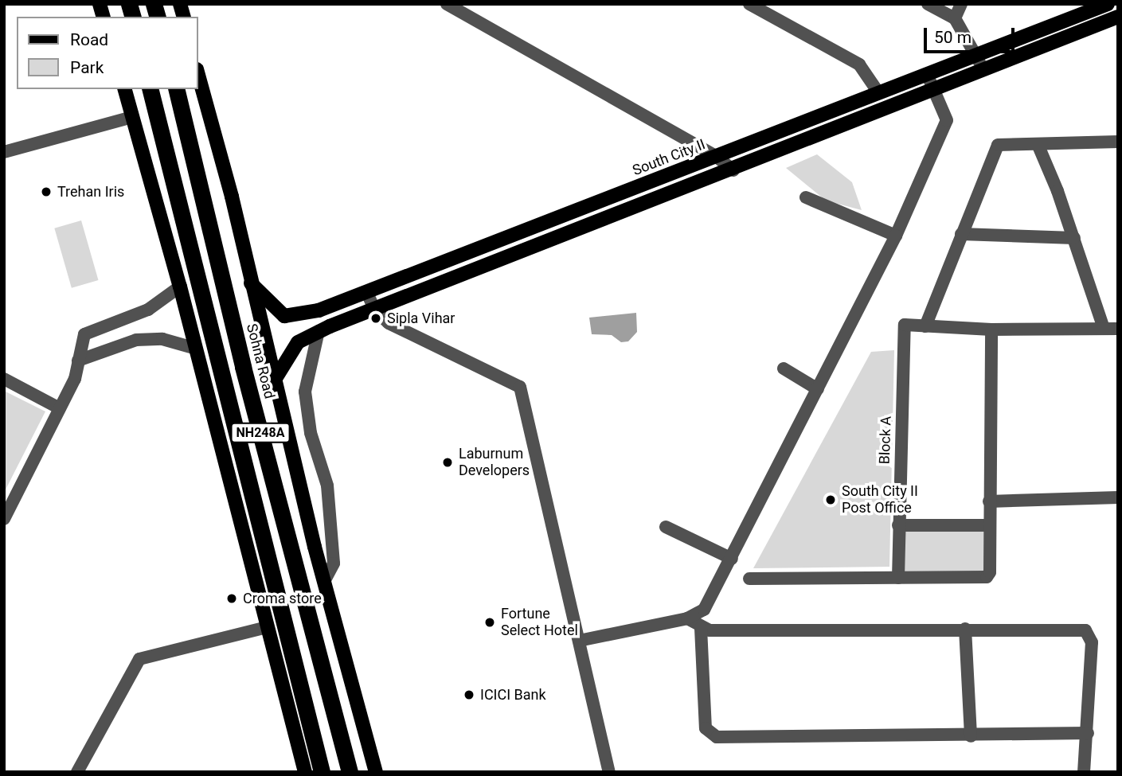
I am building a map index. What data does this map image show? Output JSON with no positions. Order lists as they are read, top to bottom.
{
  "streets": {
    "highway": ["Sohna Road", "NH248A"],
    "main road": ["South City II"],
    "street": ["Block A"]
  },
  "places": [
    "Trehan Iris",
    "Sipla Vihar",
    "Laburnum Developers",
    "South City II Post Office",
    "Croma store",
    "Fortune Select Hotel",
    "ICICI Bank"
  ],
  "legend": ["Road", "Park"],
  "scale_bar": "50 m"
}
